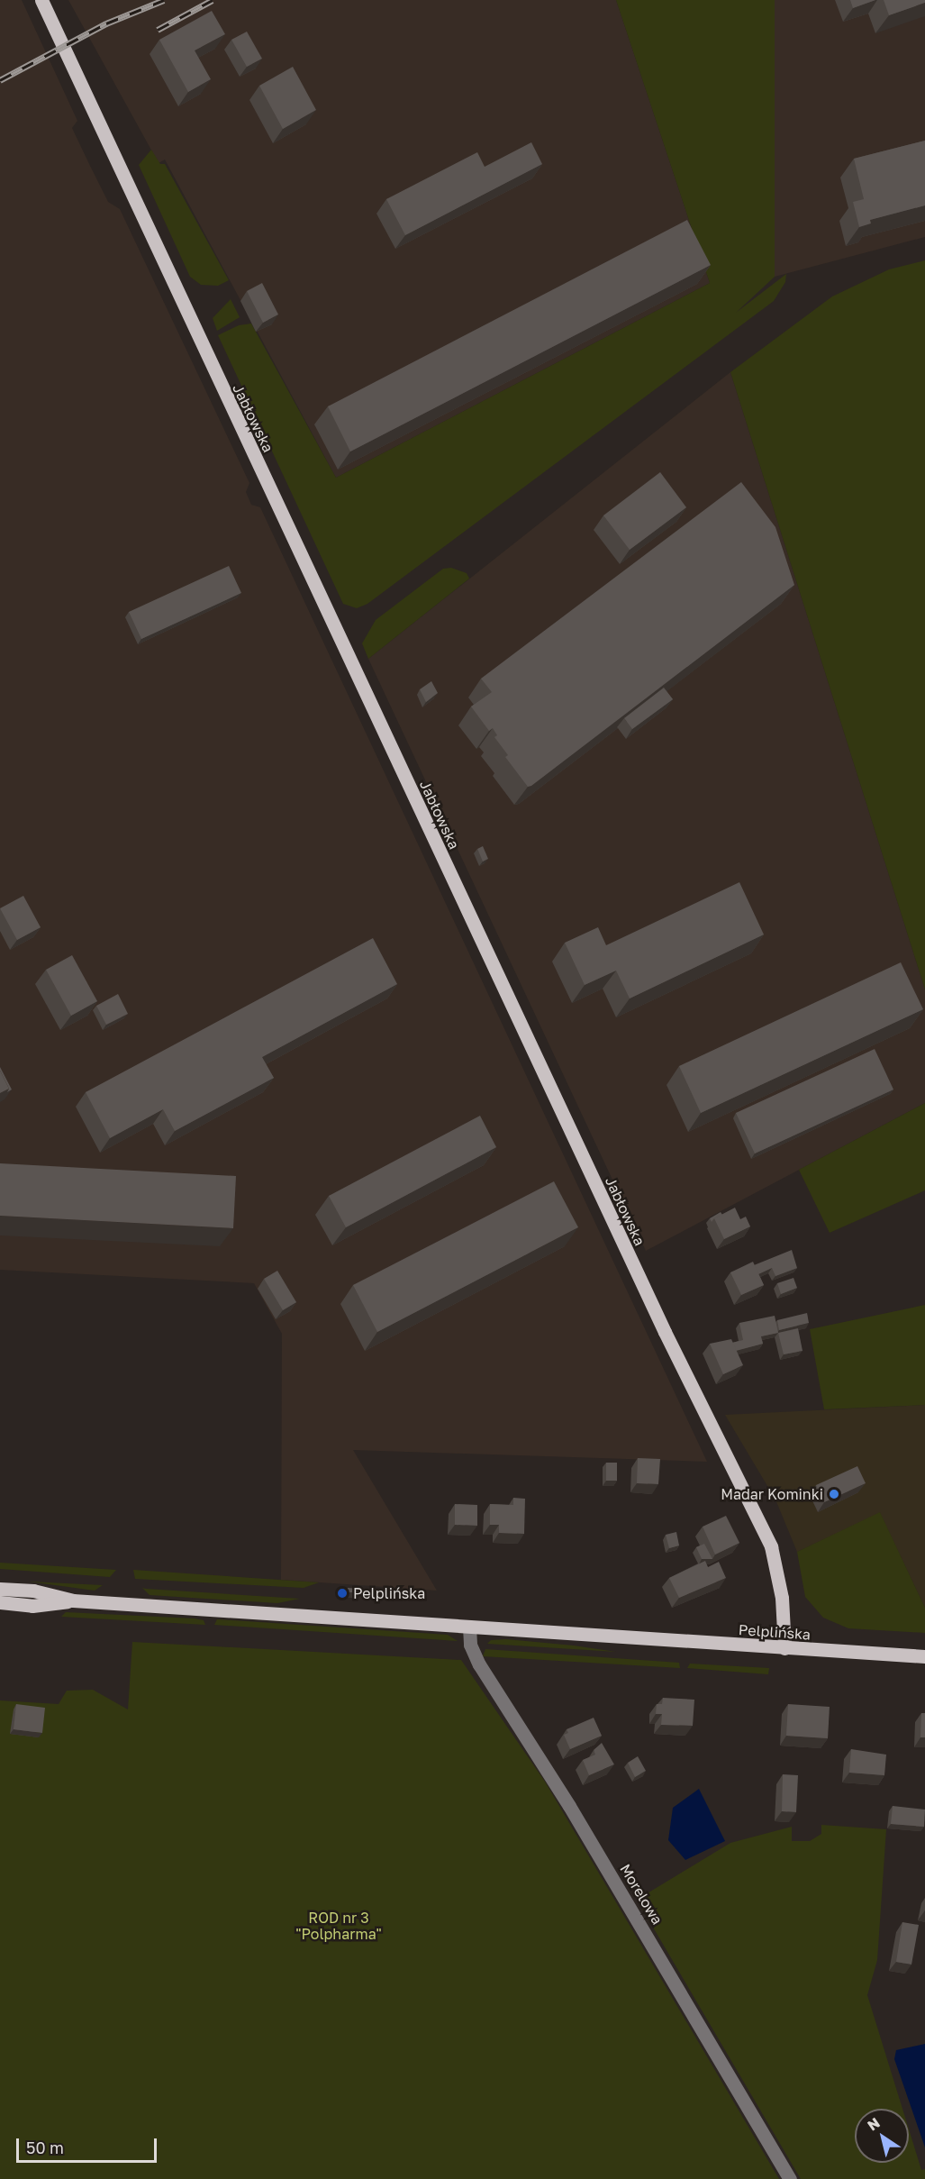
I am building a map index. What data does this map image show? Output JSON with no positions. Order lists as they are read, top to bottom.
{
  "streets": {
    "main road": ["Jabłowska", "Pelplińska"],
    "street": ["Morelowa"]
  },
  "crossings": [
    ["Jabłowska", "Pelplińska"],
    ["Pelplińska", "Morelowa"]
  ],
  "parks": ["ROD nr 3 \"Polpharma\""],
  "places": ["Madar Kominki", "Pelplińska"],
  "scale_bar": "50 m",
  "north": "top left"
}
